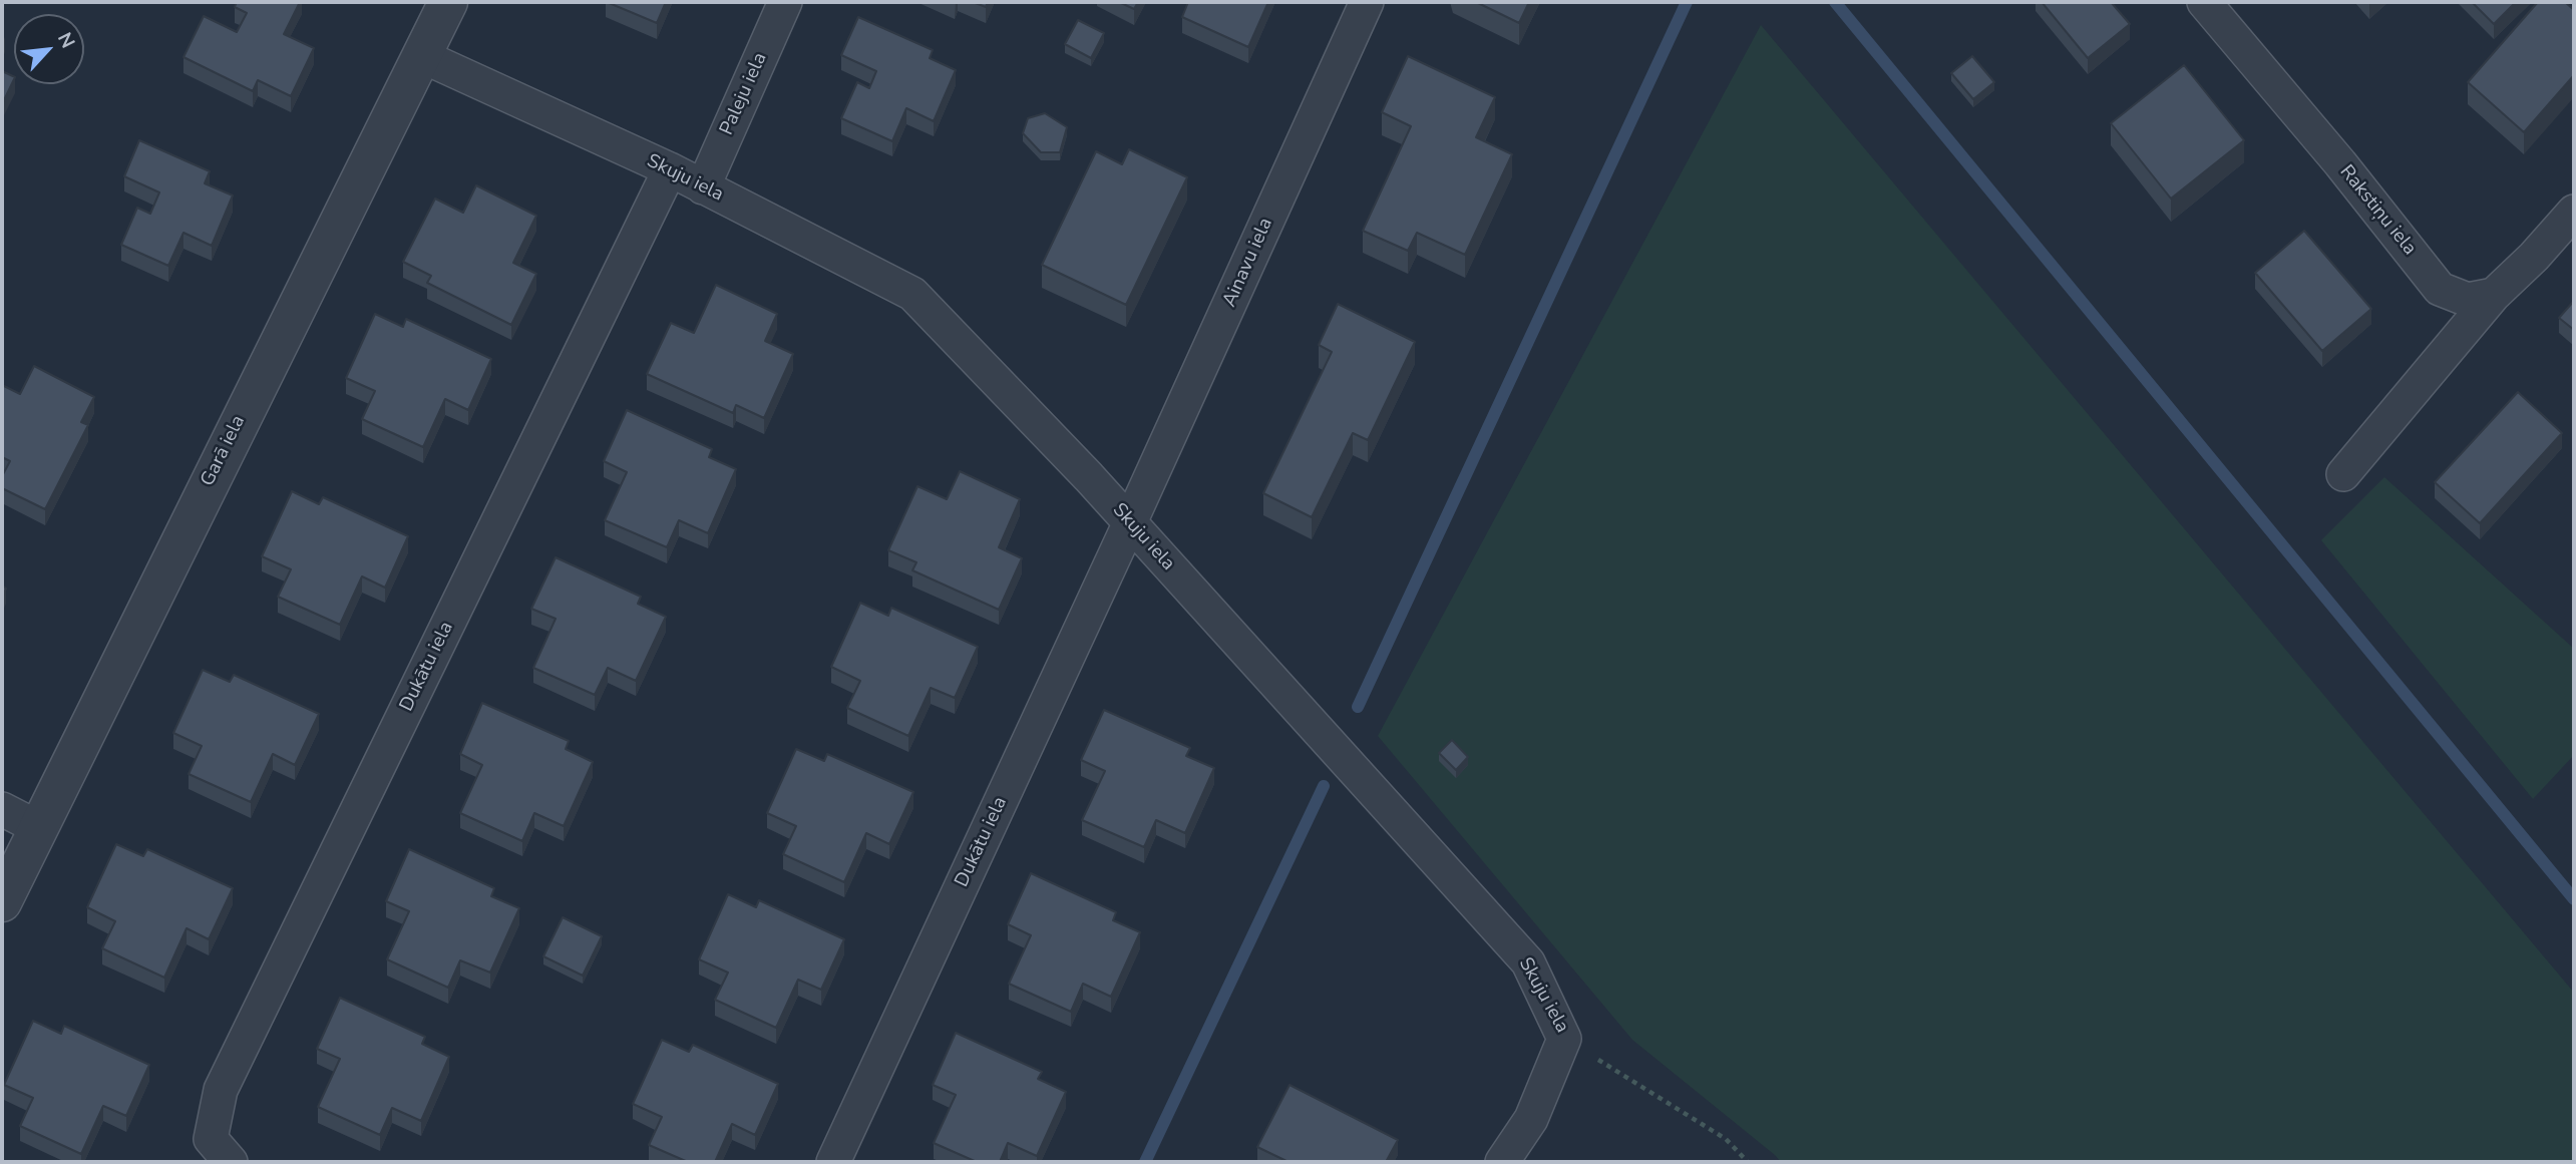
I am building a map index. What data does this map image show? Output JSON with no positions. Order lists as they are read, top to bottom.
{
  "streets": {
    "street": [
      "Paleju iela",
      "Skuju iela",
      "Rakstiņu iela",
      "Ainavu iela",
      "Garā iela",
      "Dukātu iela"
    ]
  },
  "crossings": [
    ["Paleju iela", "Skuju iela"],
    ["Skuju iela", "Ainavu iela"],
    ["Skuju iela", "Garā iela"],
    ["Skuju iela", "Dukātu iela"],
    ["Ainavu iela", "Dukātu iela"]
  ],
  "north": "top right"
}
